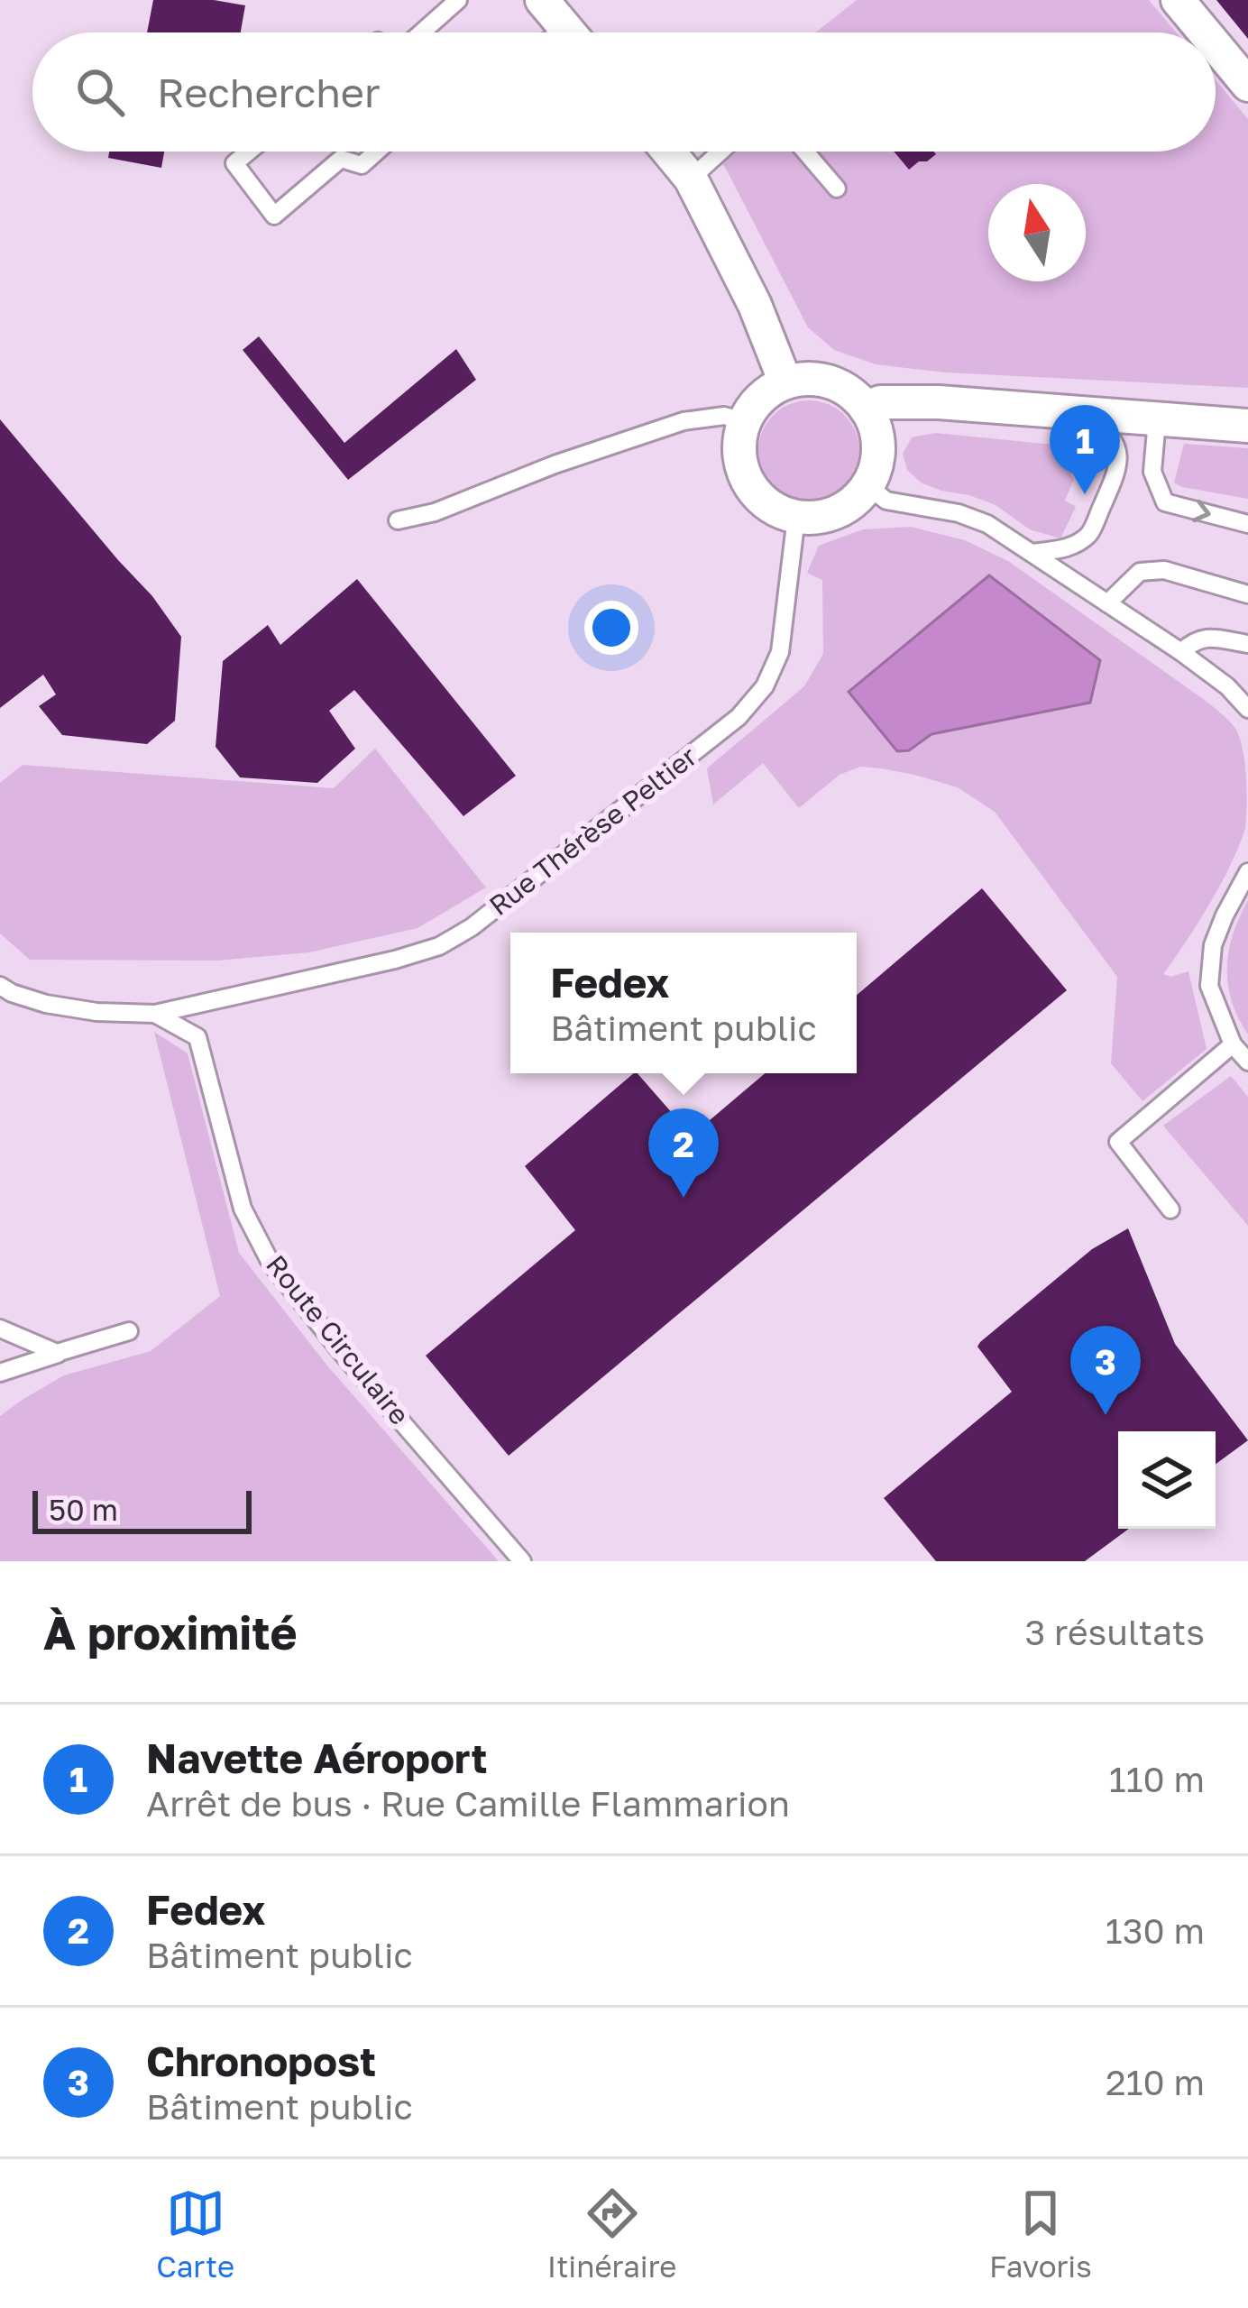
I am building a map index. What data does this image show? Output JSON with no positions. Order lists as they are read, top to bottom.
{
  "streets": {
    "lane": ["Rue Thérèse Peltier", "Route Circulaire"]
  },
  "crossings": [
    ["Rue Thérèse Peltier", "Route Circulaire"]
  ],
  "scale_bar": "50 m",
  "north": "top",
  "page": {
    "search": "Rechercher",
    "pins": ["1", "2", "3"],
    "popup": ["Fedex", "Bâtiment public"],
    "scale": "50 m",
    "heading": ["À proximité", "3 résultats"],
    "list": [
      {
        "mark": "1",
        "name": "Navette Aéroport",
        "note": "Arrêt de bus · Rue Camille Flammarion",
        "value": "110 m"
      },
      {
        "mark": "2",
        "name": "Fedex",
        "note": "Bâtiment public",
        "value": "130 m"
      },
      {
        "mark": "3",
        "name": "Chronopost",
        "note": "Bâtiment public",
        "value": "210 m"
      }
    ],
    "nav": ["Carte", "Itinéraire", "Favoris"]
  }
}
